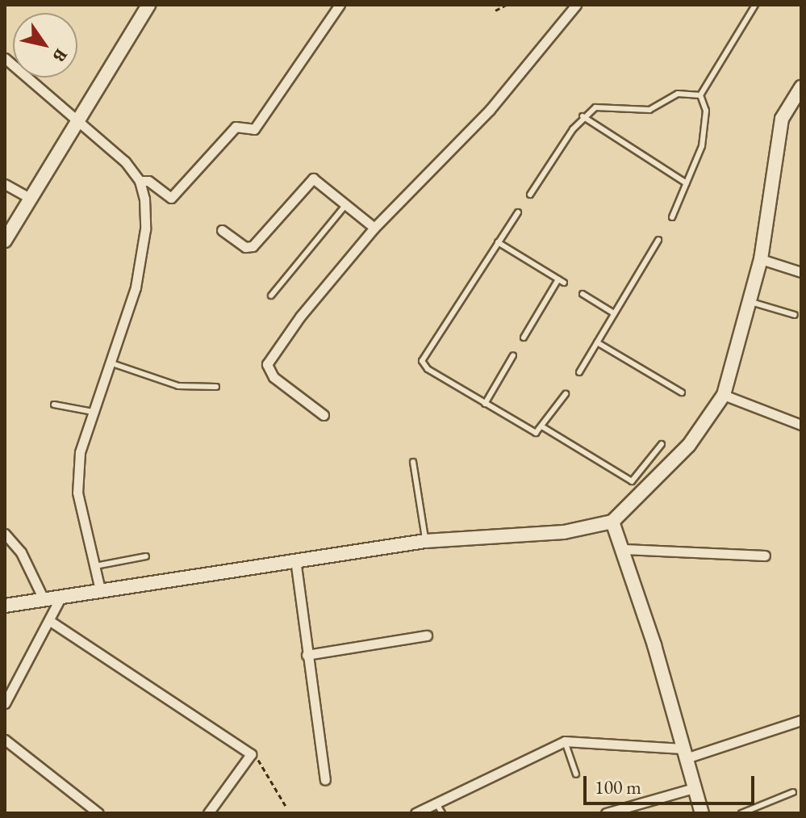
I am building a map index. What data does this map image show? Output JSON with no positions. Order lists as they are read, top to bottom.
{
  "scale_bar": "100 m",
  "north": "bottom right"
}
